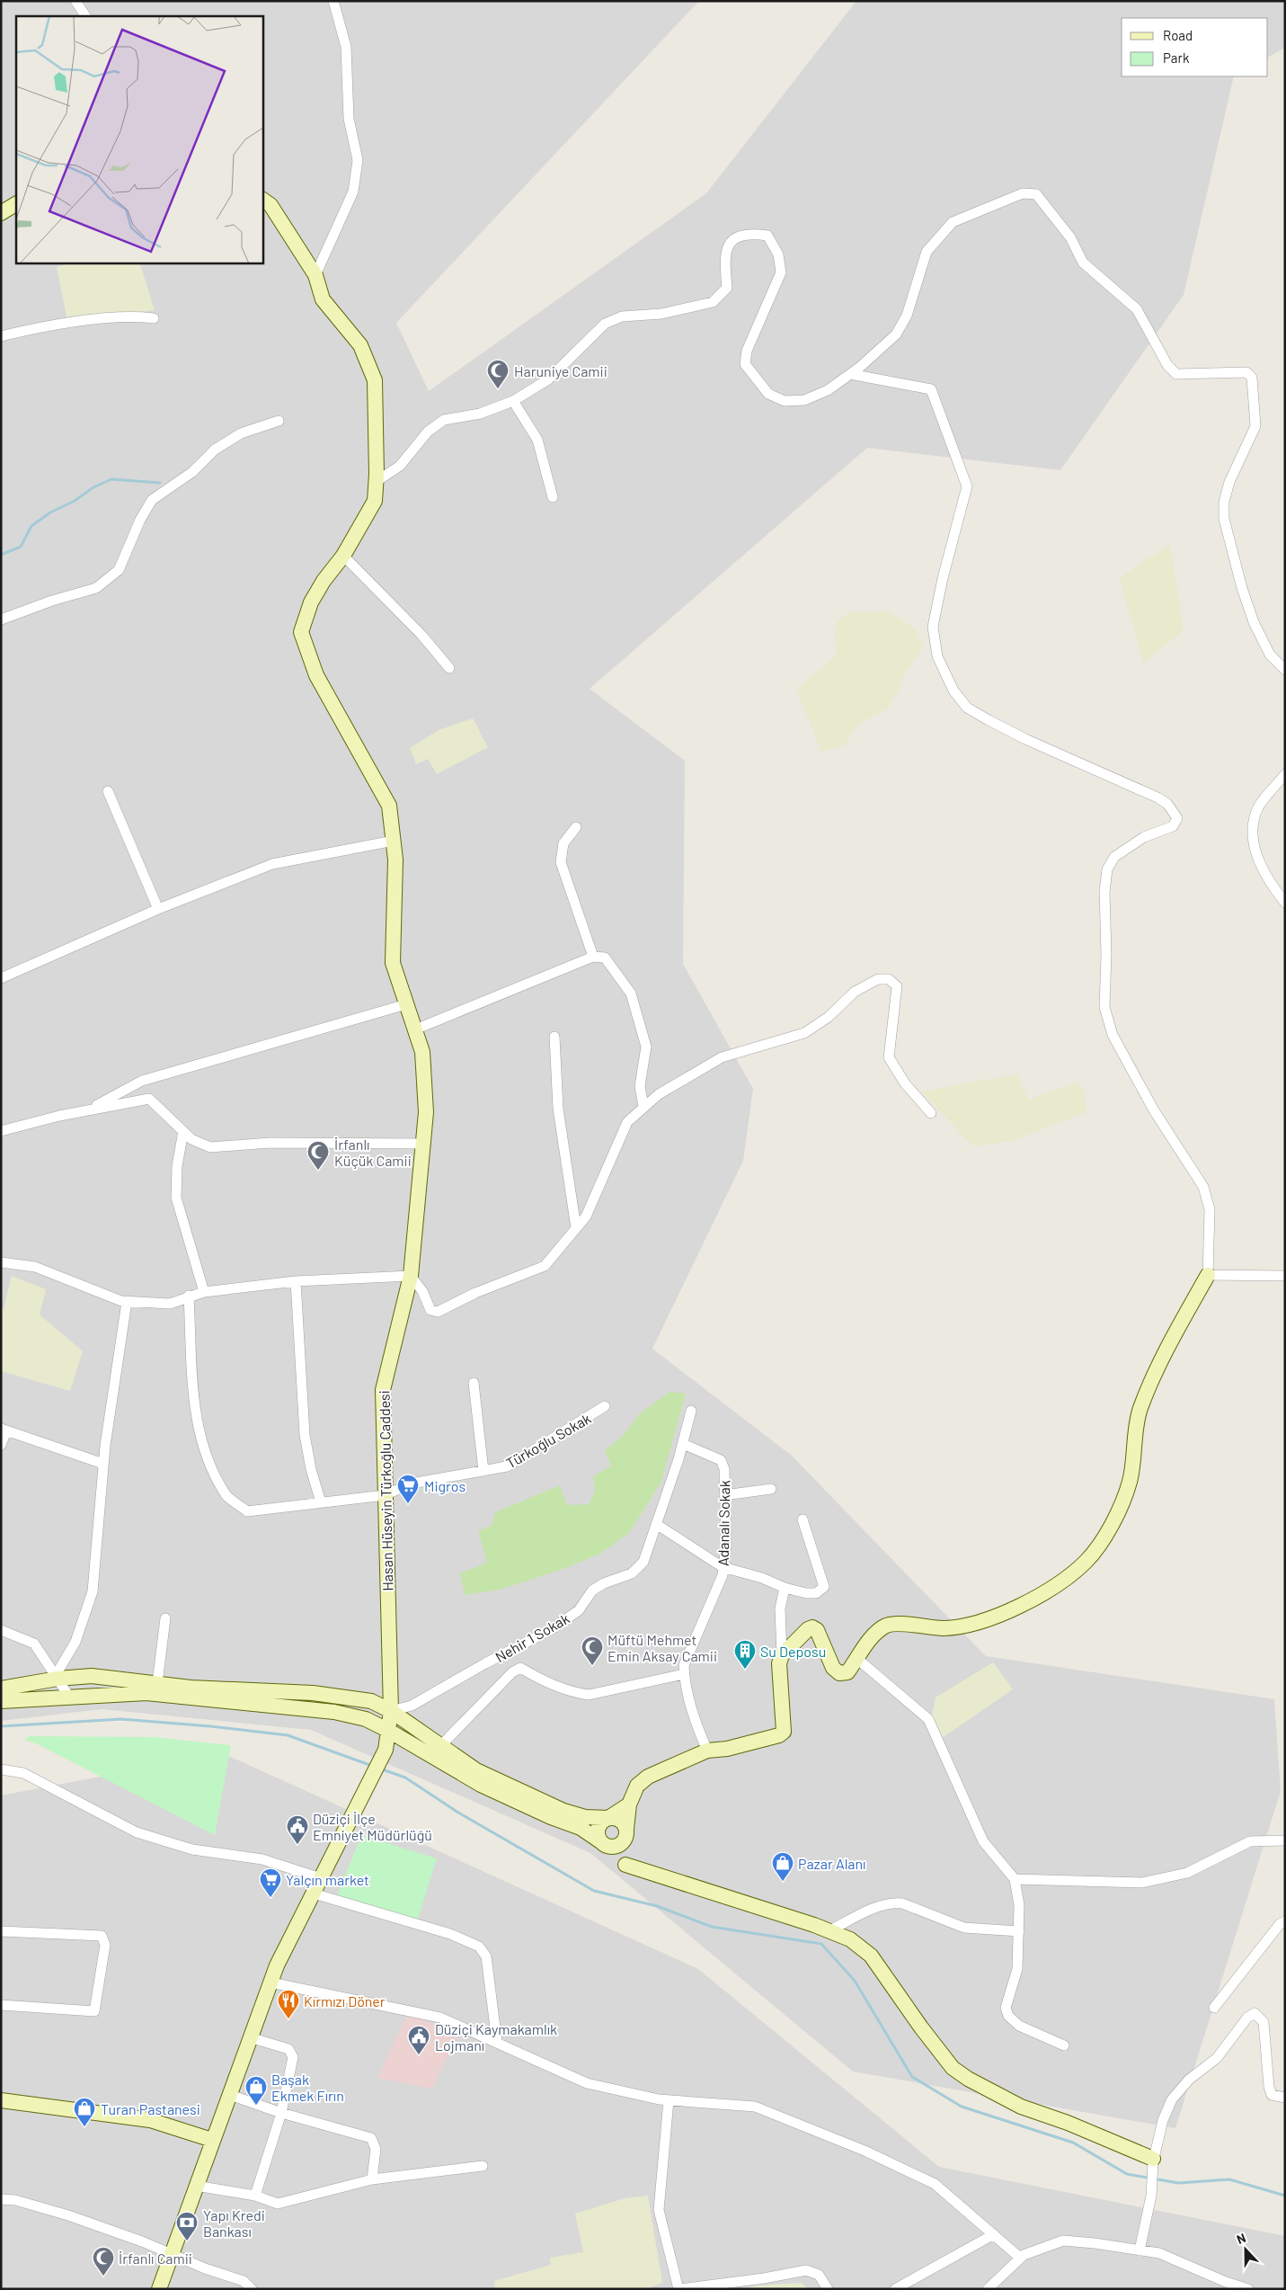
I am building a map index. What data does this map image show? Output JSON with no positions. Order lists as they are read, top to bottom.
{
  "streets": {
    "street": [
      "Türkoğlu Sokak",
      "Hasan Hüseyin Türkoğlu Caddesi",
      "Adanalı Sokak",
      "Nehir 1 Sokak"
    ]
  },
  "crossings": [
    ["Türkoğlu Sokak", "Hasan Hüseyin Türkoğlu Caddesi"],
    ["Hasan Hüseyin Türkoğlu Caddesi", "Nehir 1 Sokak"],
    ["Adanalı Sokak", "Nehir 1 Sokak"]
  ],
  "places": {
    "mosque": [
      "Haruniye Camii",
      "İrfanlı Küçük Camii",
      "Müftü Mehmet Emin Aksay Camii",
      "İrfanlı Camii"
    ],
    "supermarket": ["Migros", "Yalçın market"],
    "building": ["Su Deposu"],
    "public building": ["Düziçi İlçe Emniyet Müdürlüğü", "Düziçi Kaymakamlık Lojmanı"],
    "shop": ["Pazar Alanı", "Başak Ekmek Fırın", "Turan Pastanesi"],
    "restaurant": ["Kırmızı Döner"],
    "bank": ["Yapı Kredi Bankası"]
  },
  "legend": ["Road", "Park"],
  "north": "top"
}
